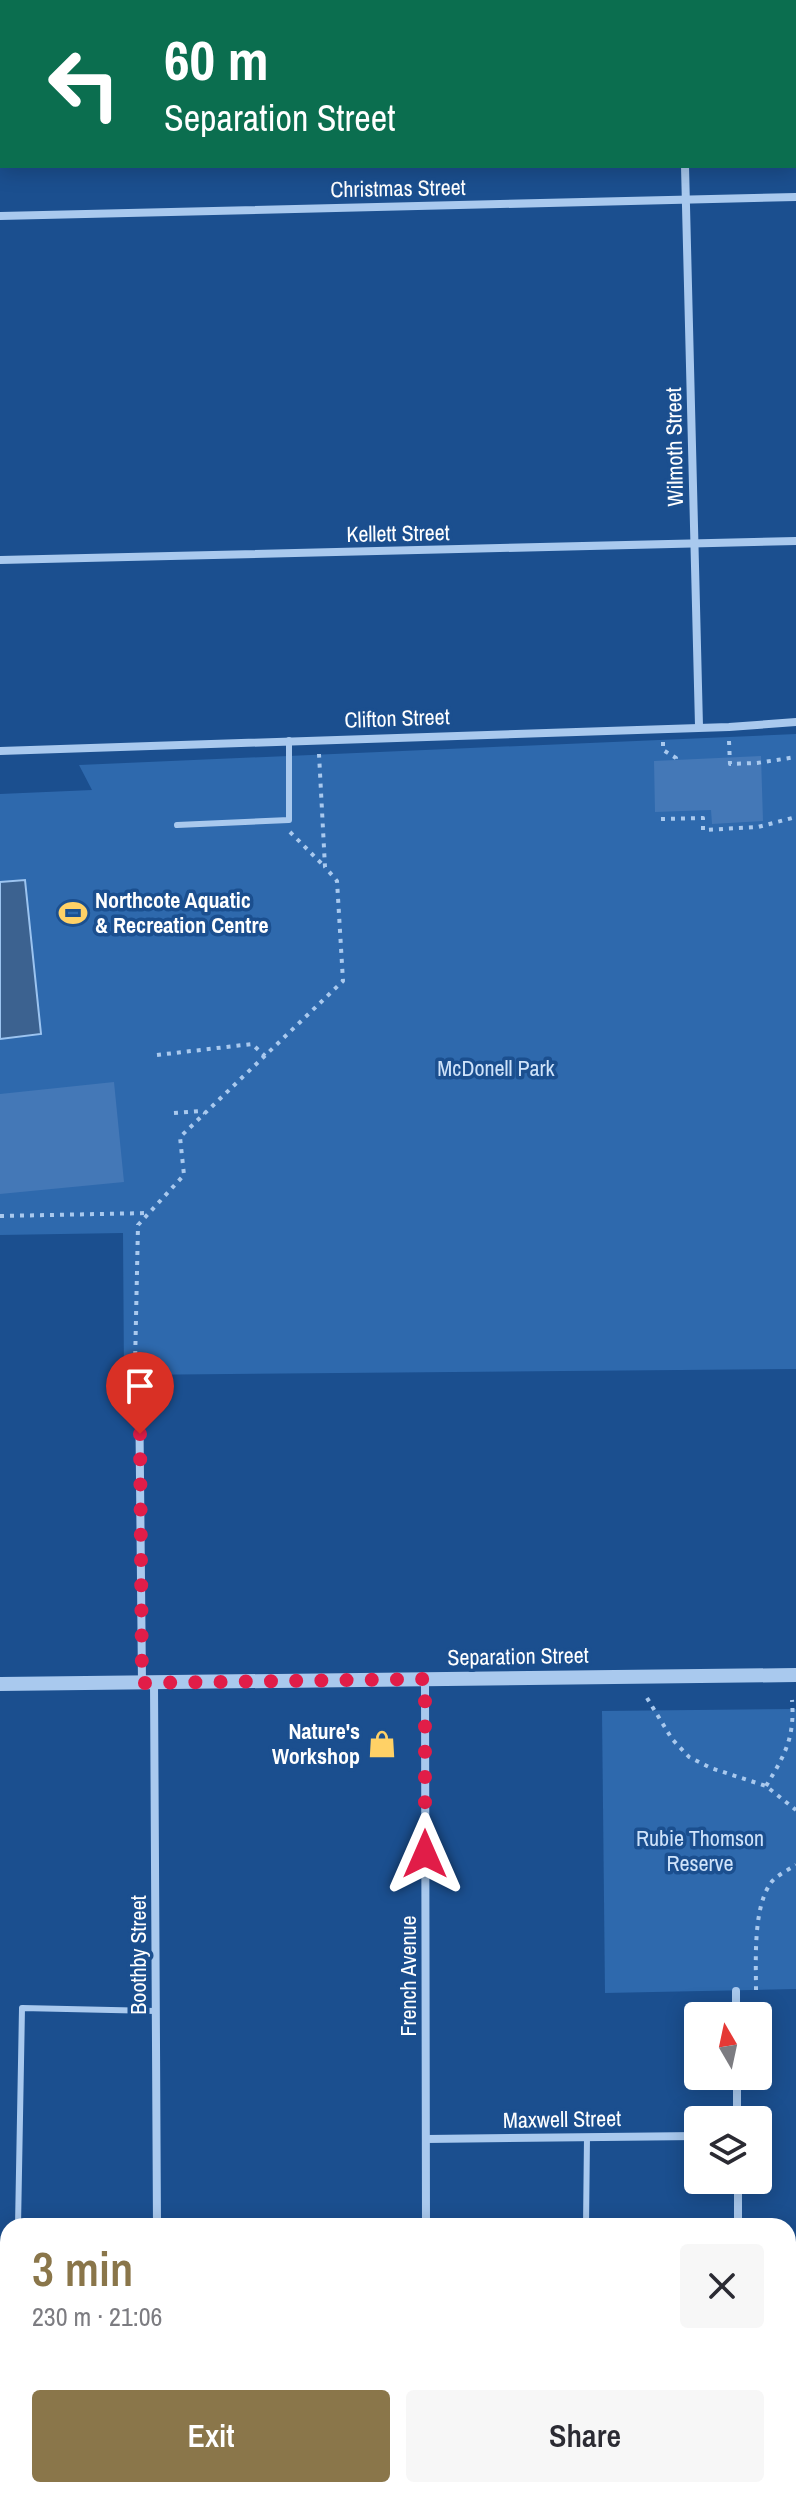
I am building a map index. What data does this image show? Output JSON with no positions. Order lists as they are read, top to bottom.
{
  "streets": {
    "street": [
      "Christmas Street",
      "Wilmoth Street",
      "Kellett Street",
      "Clifton Street",
      "Separation Street",
      "Boothby Street",
      "French Avenue",
      "Maxwell Street"
    ]
  },
  "crossings": [
    ["Christmas Street", "Wilmoth Street"],
    ["Wilmoth Street", "Kellett Street"],
    ["Wilmoth Street", "Clifton Street"],
    ["Separation Street", "Boothby Street"],
    ["Separation Street", "French Avenue"],
    ["French Avenue", "Maxwell Street"]
  ],
  "parks": ["McDonell Park", "Rubie Thomson Reserve"],
  "places": {
    "sports": ["Northcote Aquatic & Recreation Centre"],
    "shop": ["Nature's Workshop"]
  },
  "north": "top",
  "page": {
    "turn": ["60 m", "Separation Street"],
    "heading": ["3 min", "230 m · 21:06"],
    "buttons": ["Exit", "Share"]
  }
}
